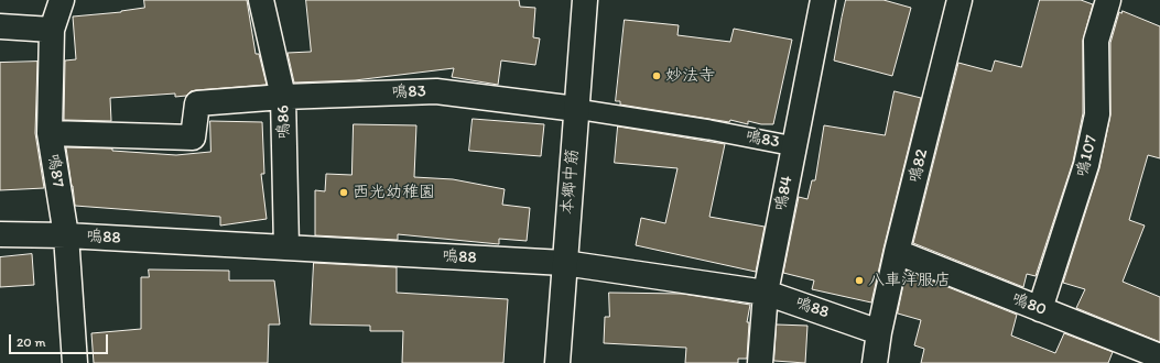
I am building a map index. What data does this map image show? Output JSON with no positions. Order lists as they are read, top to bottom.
{
  "streets": {
    "street": [
      "鳴83",
      "鳴86",
      "鳴107",
      "鳴82",
      "鳴87",
      "本郷中筋",
      "鳴84",
      "鳴88",
      "鳴80"
    ]
  },
  "crossings": [
    ["鳴83", "鳴86"],
    ["鳴83", "鳴87"],
    ["鳴83", "本郷中筋"],
    ["鳴83", "鳴84"],
    ["鳴86", "鳴88"],
    ["鳴107", "鳴80"],
    ["鳴82", "鳴88"],
    ["鳴82", "鳴80"],
    ["鳴87", "鳴88"],
    ["本郷中筋", "鳴88"],
    ["鳴84", "鳴88"]
  ],
  "places": ["妙法寺", "西光幼稚園", "八車洋服店"],
  "scale_bar": "20 m"
}
